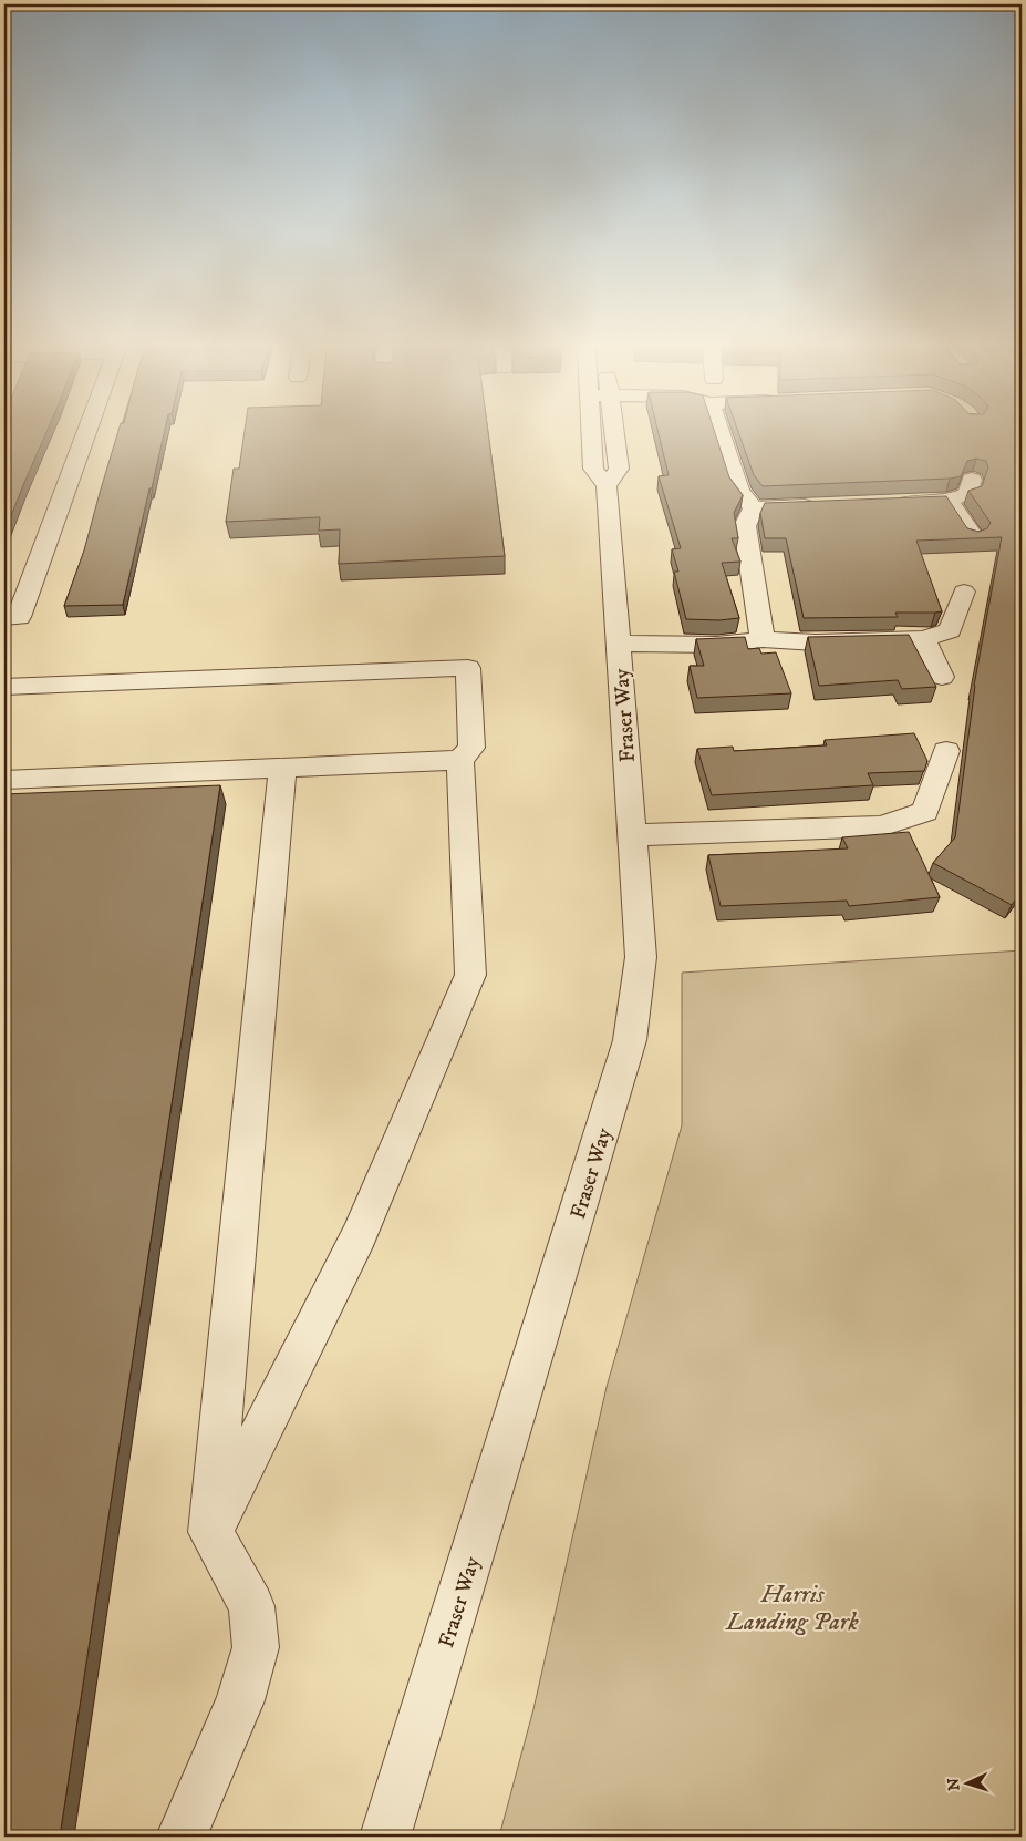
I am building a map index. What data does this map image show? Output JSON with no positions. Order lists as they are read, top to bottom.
{
  "streets": {
    "street": ["Fraser Way"]
  },
  "parks": ["Harris Landing Park"],
  "north": "left"
}
